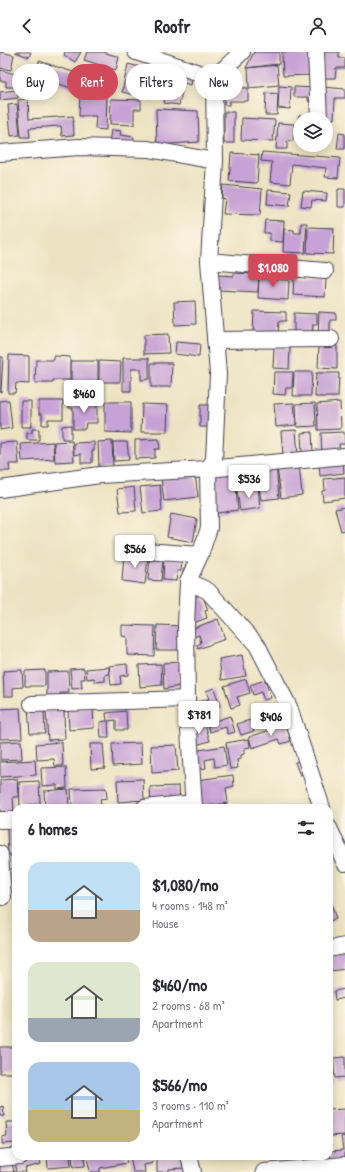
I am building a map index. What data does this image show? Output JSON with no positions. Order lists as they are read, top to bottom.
{
  "page": {
    "header": "Roofr",
    "chip": [
      "Buy",
      "Rent",
      "Filters",
      "New"
    ],
    "price": [
      "$1,080",
      "$460",
      "$536",
      "$566",
      "$781",
      "$406"
    ],
    "heading": "6 homes",
    "list": [
      {
        "name": "$1,080/mo",
        "note": "4 rooms · 148 m² · House"
      },
      {
        "name": "$460/mo",
        "note": "2 rooms · 68 m² · Apartment"
      },
      {
        "name": "$566/mo",
        "note": "3 rooms · 110 m² · Apartment"
      }
    ]
  }
}
